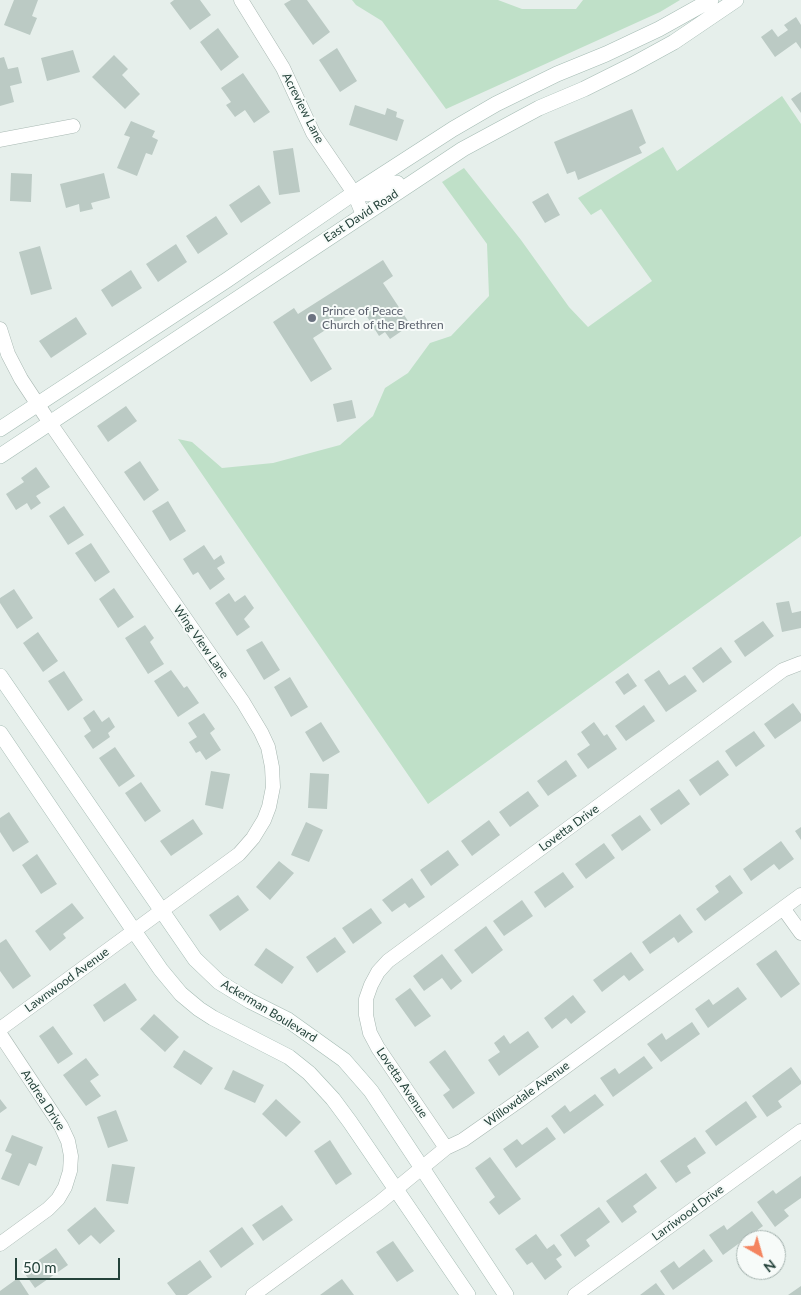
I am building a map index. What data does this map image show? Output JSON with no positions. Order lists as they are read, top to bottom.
{
  "streets": {
    "street": [
      "Acreview Lane",
      "East David Road",
      "Wing View Lane",
      "Lovetta Drive",
      "Lawnwood Avenue",
      "Ackerman Boulevard",
      "Lovetta Avenue",
      "Willowdale Avenue",
      "Andrea Drive",
      "Larriwood Drive"
    ]
  },
  "crossings": [
    ["Acreview Lane", "East David Road"],
    ["East David Road", "Wing View Lane"],
    ["Wing View Lane", "Lawnwood Avenue"],
    ["Wing View Lane", "Ackerman Boulevard"],
    ["Lovetta Drive", "Lovetta Avenue"],
    ["Ackerman Boulevard", "Willowdale Avenue"],
    ["Lovetta Avenue", "Willowdale Avenue"]
  ],
  "places": ["Prince of Peace Church of the Brethren"],
  "scale_bar": "50 m",
  "north": "bottom right"
}
